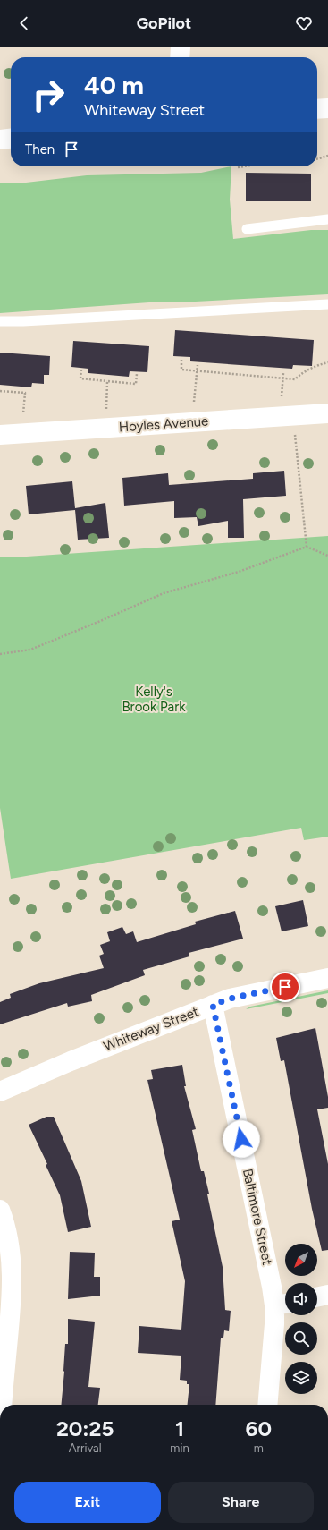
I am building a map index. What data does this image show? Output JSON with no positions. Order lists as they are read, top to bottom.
{
  "streets": {
    "street": ["Hoyles Avenue", "Whiteway Street", "Baltimore Street"]
  },
  "crossings": [
    ["Whiteway Street", "Baltimore Street"]
  ],
  "parks": ["Kelly's Brook Park"],
  "north": "bottom left",
  "page": {
    "header": "GoPilot",
    "turn": ["40 m", "Whiteway Street"],
    "then": "Then",
    "eta": [
      "20:25",
      "Arrival",
      "1",
      "min",
      "60",
      "m"
    ],
    "buttons": ["Exit", "Share"]
  }
}
